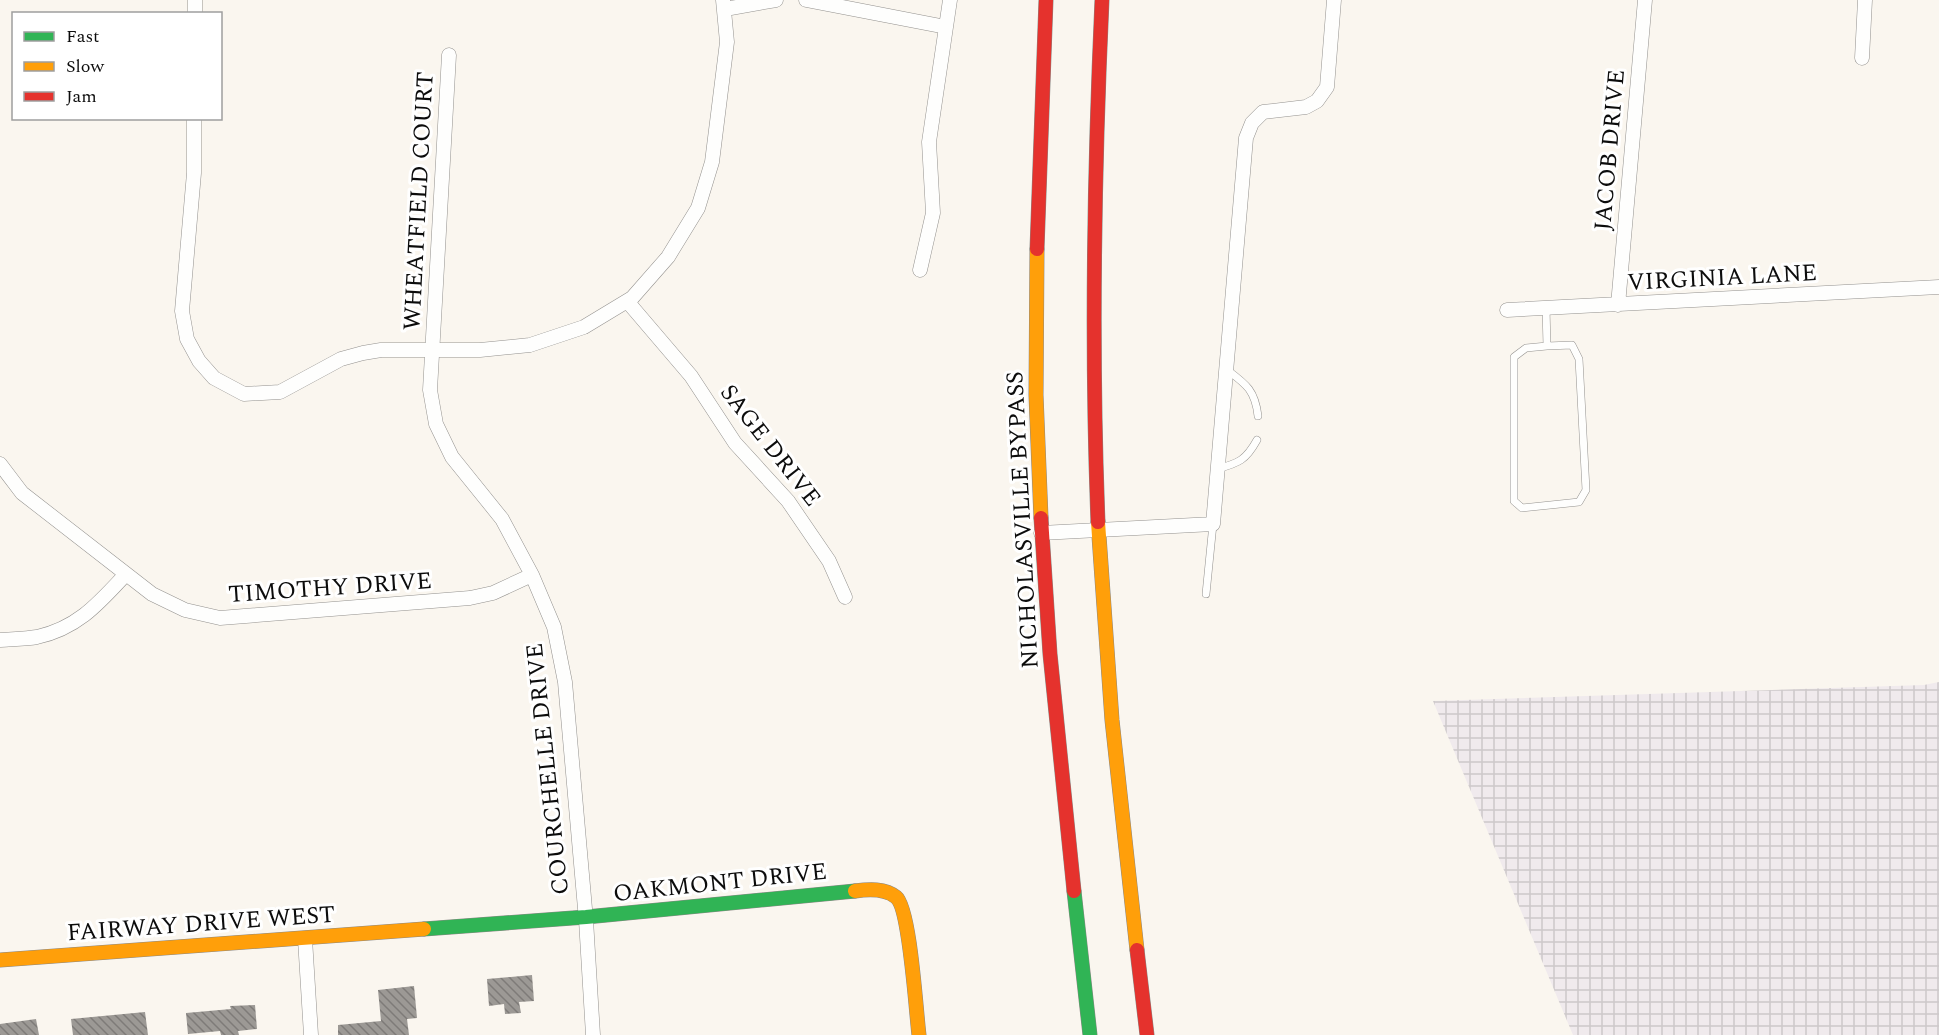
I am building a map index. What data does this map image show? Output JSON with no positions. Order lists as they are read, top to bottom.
{
  "streets": {
    "main road": ["NICHOLASVILLE BYPASS", "OAKMONT DRIVE", "FAIRWAY DRIVE WEST"],
    "street": [
      "JACOB DRIVE",
      "WHEATFIELD COURT",
      "VIRGINIA LANE",
      "SAGE DRIVE",
      "TIMOTHY DRIVE",
      "COURCHELLE DRIVE"
    ]
  },
  "crossings": [
    ["JACOB DRIVE", "VIRGINIA LANE"],
    ["WHEATFIELD COURT", "COURCHELLE DRIVE"],
    ["TIMOTHY DRIVE", "COURCHELLE DRIVE"],
    ["COURCHELLE DRIVE", "OAKMONT DRIVE"],
    ["OAKMONT DRIVE", "FAIRWAY DRIVE WEST"]
  ],
  "legend": ["Fast", "Slow", "Jam"]
}
